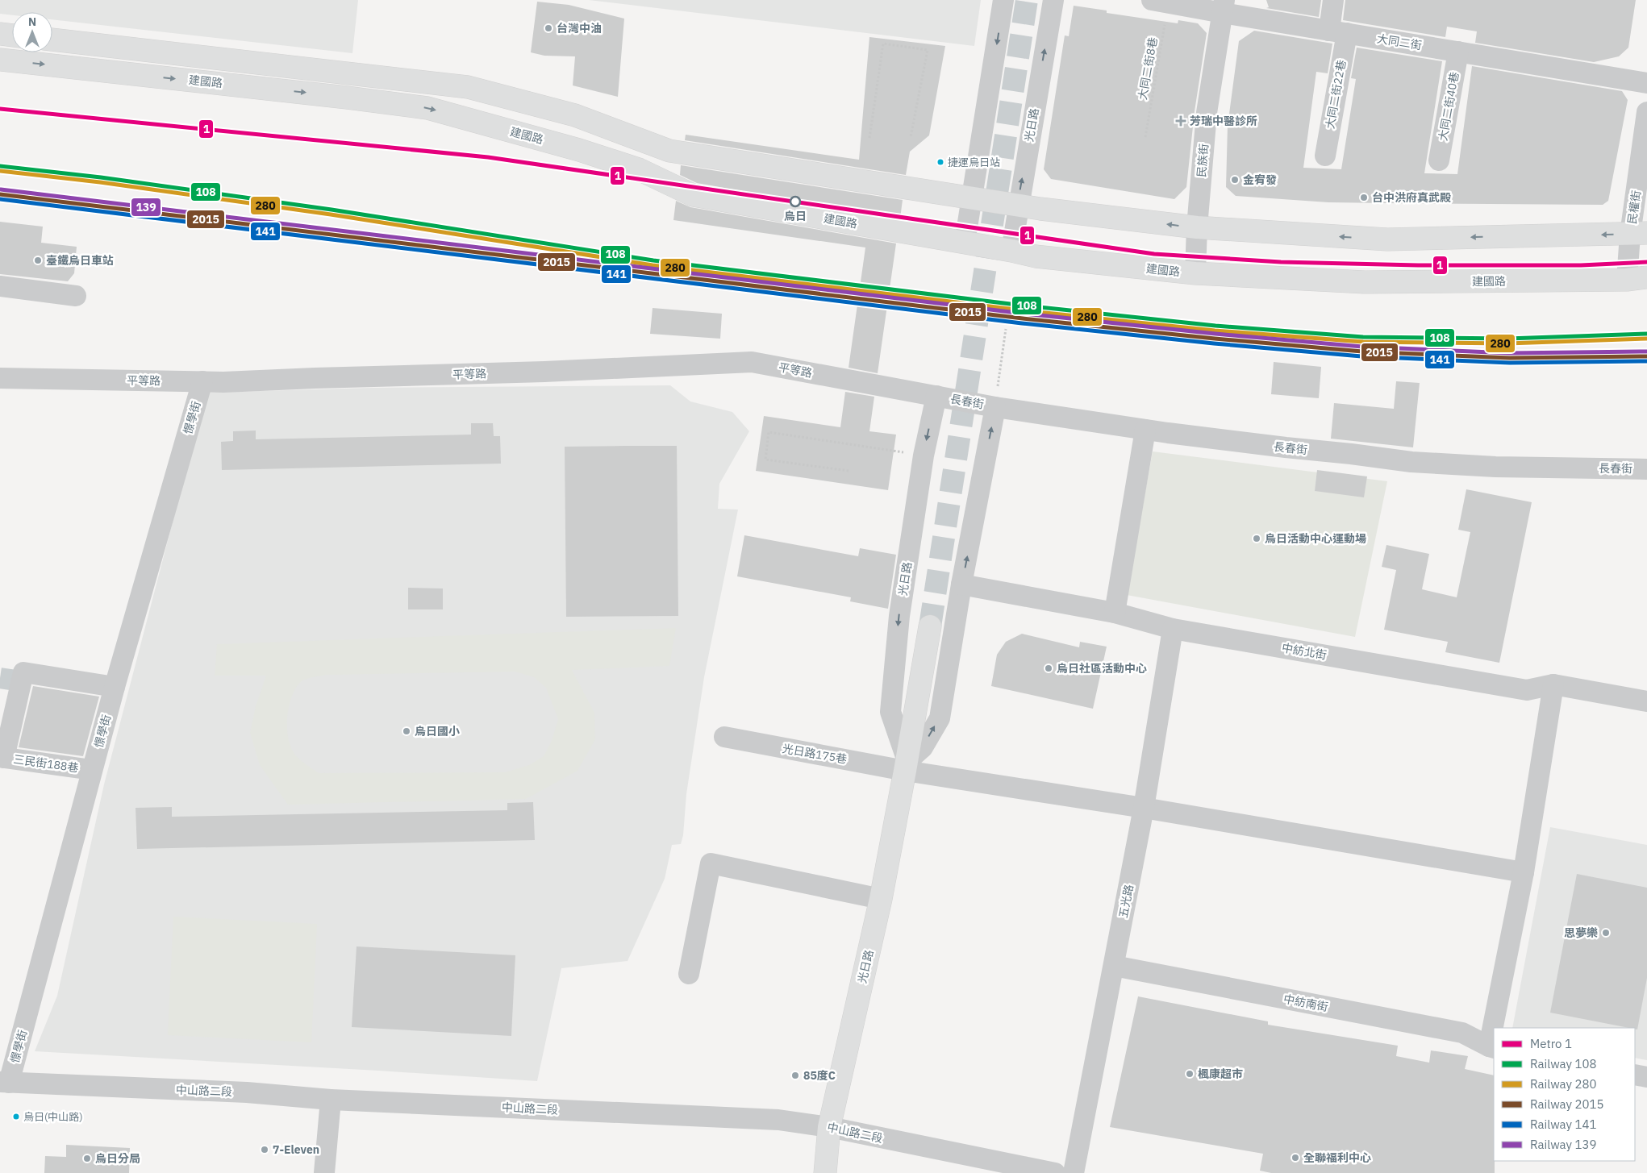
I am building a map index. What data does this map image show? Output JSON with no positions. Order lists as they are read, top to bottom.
{
  "streets": {
    "main road": ["建國路", "光日路"],
    "street": [
      "大同二街",
      "大同二街22巷",
      "大同二街40巷",
      "民族街",
      "民權街",
      "平等路",
      "長春街",
      "憬學街",
      "中紡北街",
      "光日路175巷",
      "三民街188巷",
      "五光路",
      "中紡南街",
      "中山路二段"
    ],
    "path": ["大同二街8巷"]
  },
  "crossings": [
    ["大同二街", "大同二街8巷"],
    ["大同二街", "大同二街22巷"],
    ["大同二街", "大同二街40巷"],
    ["大同二街", "民族街"],
    ["建國路", "光日路"],
    ["建國路", "民族街"],
    ["建國路", "民權街"],
    ["光日路", "平等路"],
    ["光日路", "長春街"],
    ["光日路", "光日路175巷"],
    ["光日路", "中山路二段"],
    ["平等路", "長春街"],
    ["平等路", "憬學街"],
    ["憬學街", "三民街188巷"],
    ["憬學街", "中山路二段"],
    ["中紡北街", "五光路"],
    ["光日路175巷", "五光路"],
    ["五光路", "中紡南街"]
  ],
  "places": {
    "other": [
      "台灣中油",
      "捷運烏日站",
      "金宥發",
      "台中洪府真武殿",
      "烏日",
      "臺鐵烏日車站",
      "烏日活動中心運動場",
      "烏日社區活動中心",
      "烏日國小",
      "思夢樂",
      "楓康超市",
      "85度C",
      "烏日(中山路)",
      "7-Eleven",
      "全聯福利中心",
      "烏日分局"
    ],
    "health": ["芳瑞中醫診所"]
  },
  "lines": [
    "metro line 1",
    "rail line 108",
    "rail line 280",
    "rail line 139",
    "rail line 2015",
    "rail line 141"
  ],
  "legend": [
    "Metro 1",
    "Railway 108",
    "Railway 280",
    "Railway 2015",
    "Railway 141",
    "Railway 139"
  ],
  "north": "top"
}
